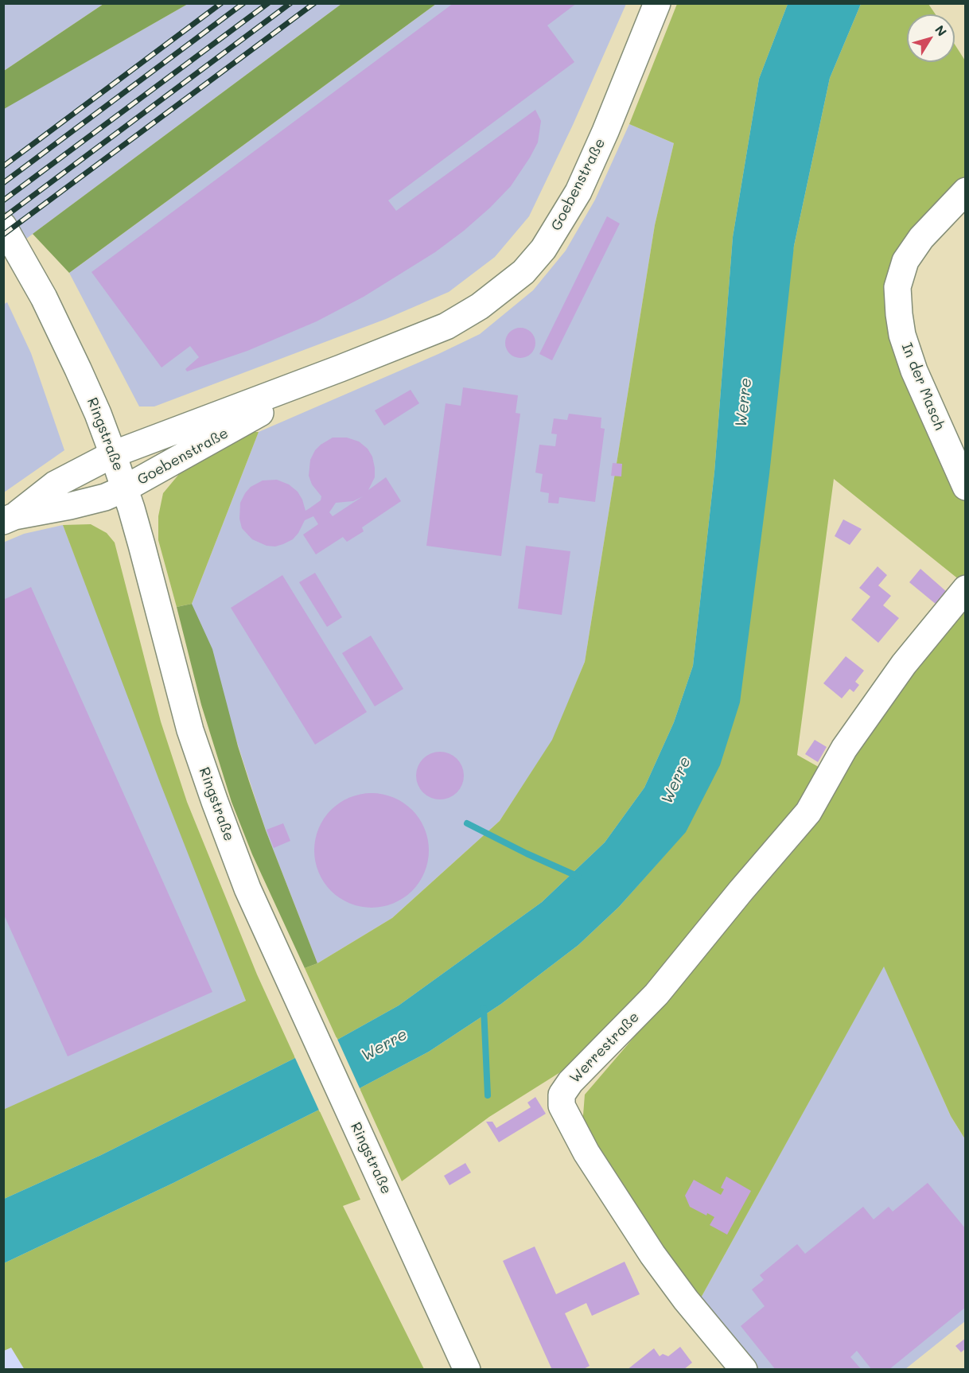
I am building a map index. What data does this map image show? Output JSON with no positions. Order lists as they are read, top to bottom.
{
  "streets": {
    "main road": [
      "Goebenstraße",
      "In der Masch",
      "Ringstraße",
      "Werrestraße"
    ]
  },
  "crossings": [
    ["Goebenstraße", "Ringstraße"]
  ],
  "water": ["Werre"],
  "north": "top right"
}
